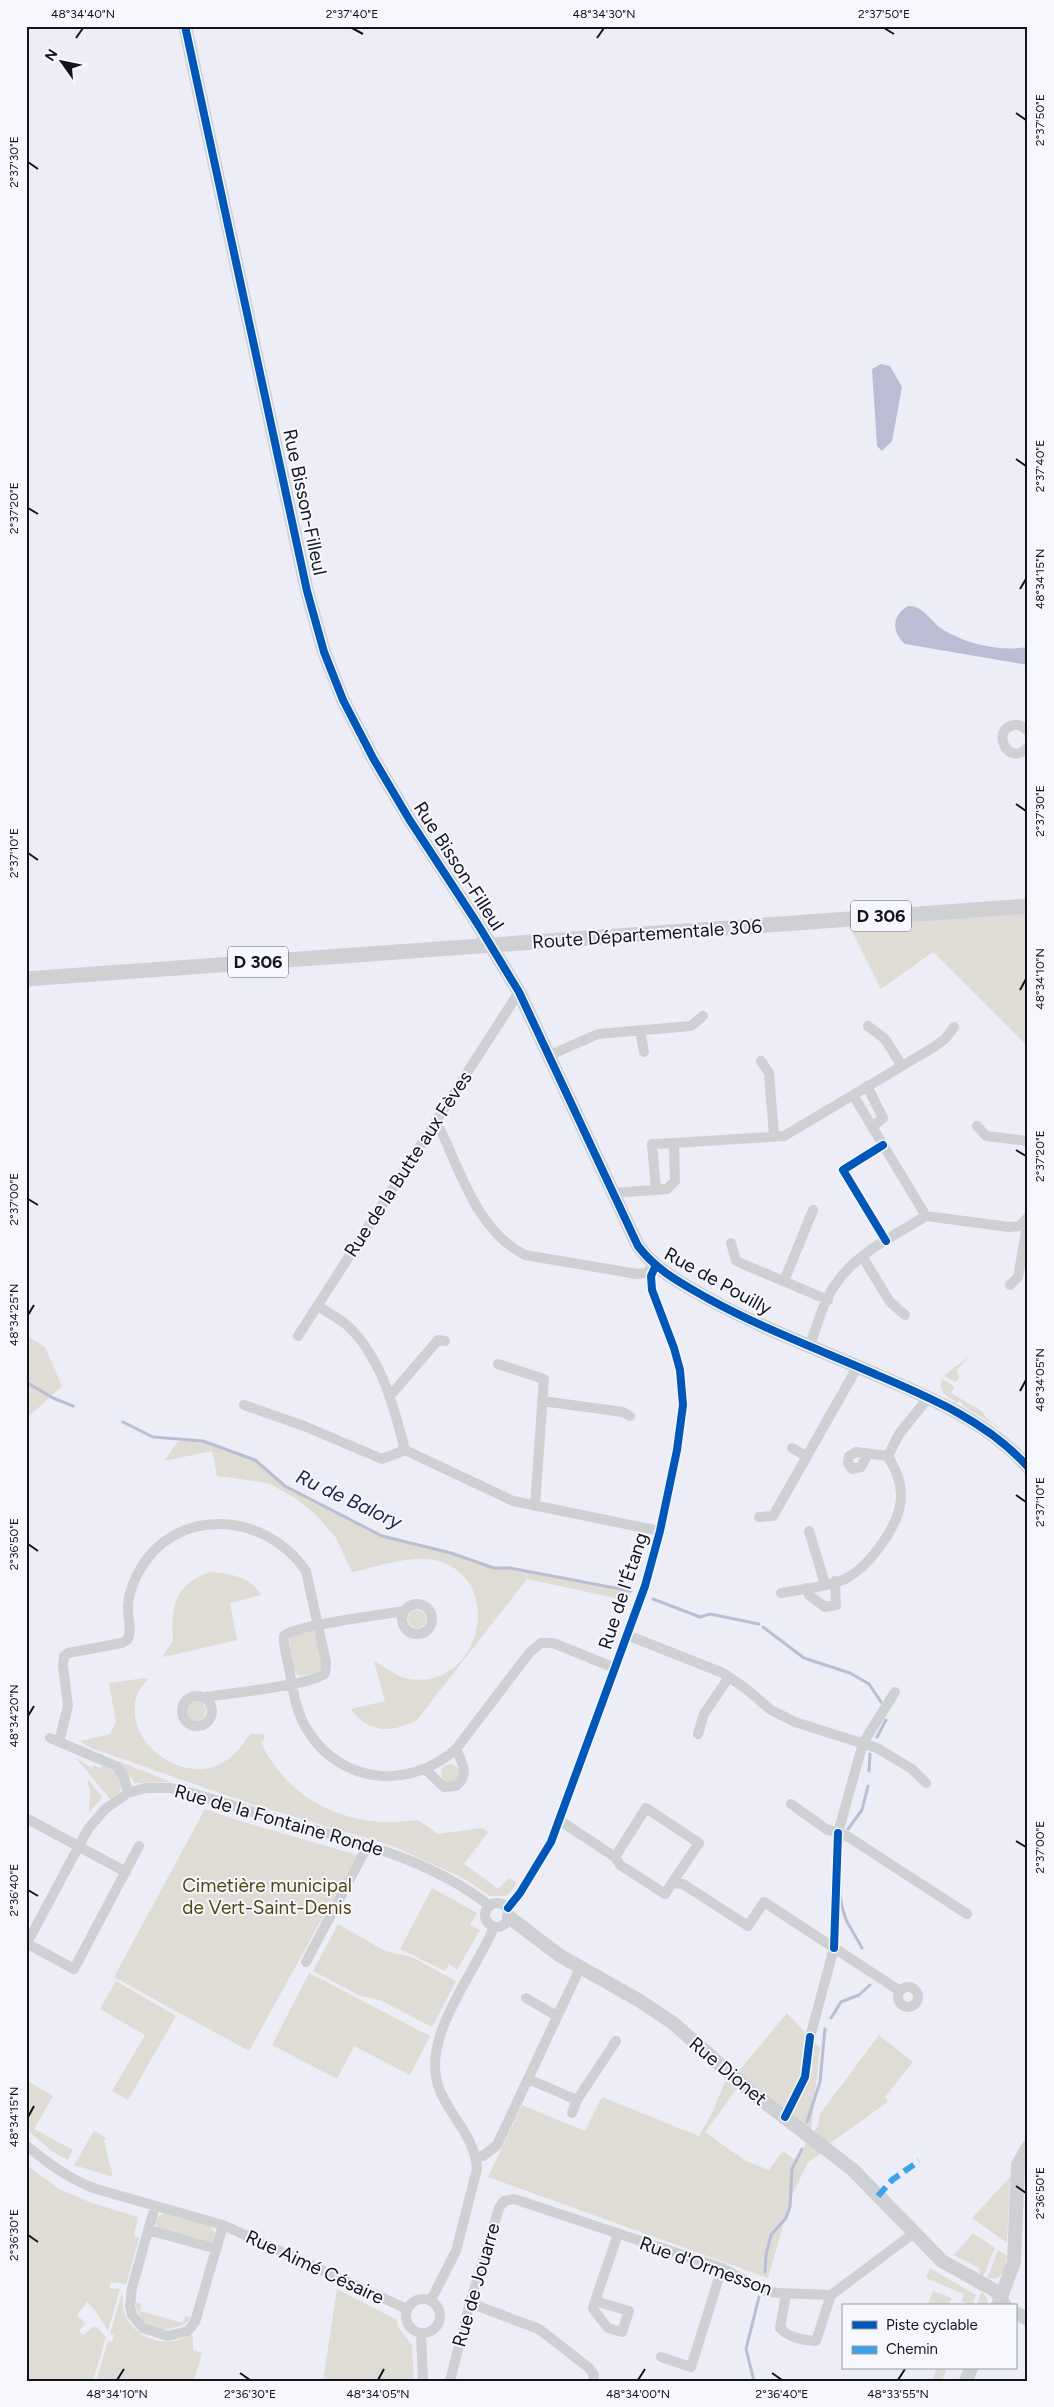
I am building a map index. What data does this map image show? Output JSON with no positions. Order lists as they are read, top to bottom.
{
  "streets": {
    "main road": ["D 306", "Route Départementale 306"],
    "street": [
      "Rue Bisson-Filleul",
      "Rue de la Butte aux Fèves",
      "Rue de Pouilly",
      "Rue de l'Étang",
      "Rue de la Fontaine Ronde",
      "Rue Dionet",
      "Rue d'Ormesson",
      "Rue Aimé Césaire",
      "Rue de Jouarre"
    ]
  },
  "crossings": [
    ["Rue Bisson-Filleul", "Route Départementale 306"],
    ["Rue Bisson-Filleul", "Rue de Pouilly"],
    ["Route Départementale 306", "Rue de Pouilly"],
    ["Rue de la Butte aux Fèves", "Rue de Pouilly"],
    ["Rue de Pouilly", "Rue de l'Étang"],
    ["Rue de l'Étang", "Rue de la Fontaine Ronde"],
    ["Rue de l'Étang", "Rue Dionet"],
    ["Rue de la Fontaine Ronde", "Rue Dionet"],
    ["Rue d'Ormesson", "Rue de Jouarre"]
  ],
  "water": ["Ru de Balory"],
  "parks": ["Cimetière municipal de Vert-Saint-Denis"],
  "legend": ["Piste cyclable", "Chemin"],
  "north": "top left",
  "coordinates": [
    "48°34'40\"N",
    "2°37'40\"E",
    "48°34'30\"N",
    "2°37'50\"E",
    "2°37'30\"E",
    "2°37'20\"E",
    "48°34'15\"N",
    "2°37'10\"E",
    "48°34'10\"N",
    "2°37'00\"E",
    "48°34'25\"N",
    "48°34'05\"N",
    "2°36'50\"E",
    "48°34'20\"N",
    "2°36'40\"E",
    "2°36'30\"E",
    "48°34'00\"N",
    "48°33'55\"N"
  ]
}
